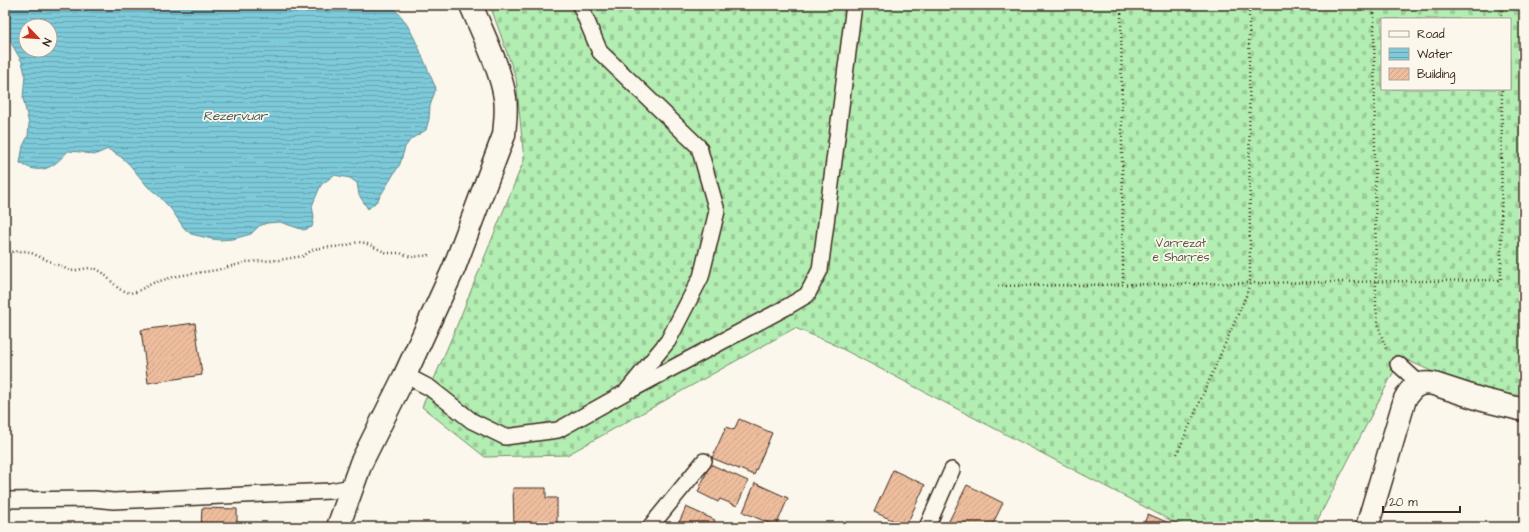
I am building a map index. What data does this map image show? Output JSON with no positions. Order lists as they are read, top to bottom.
{
  "water": ["Rezervuar"],
  "parks": ["Varrezat e Sharrës"],
  "legend": ["Road", "Water", "Building"],
  "scale_bar": "20 m",
  "north": "bottom right"
}
